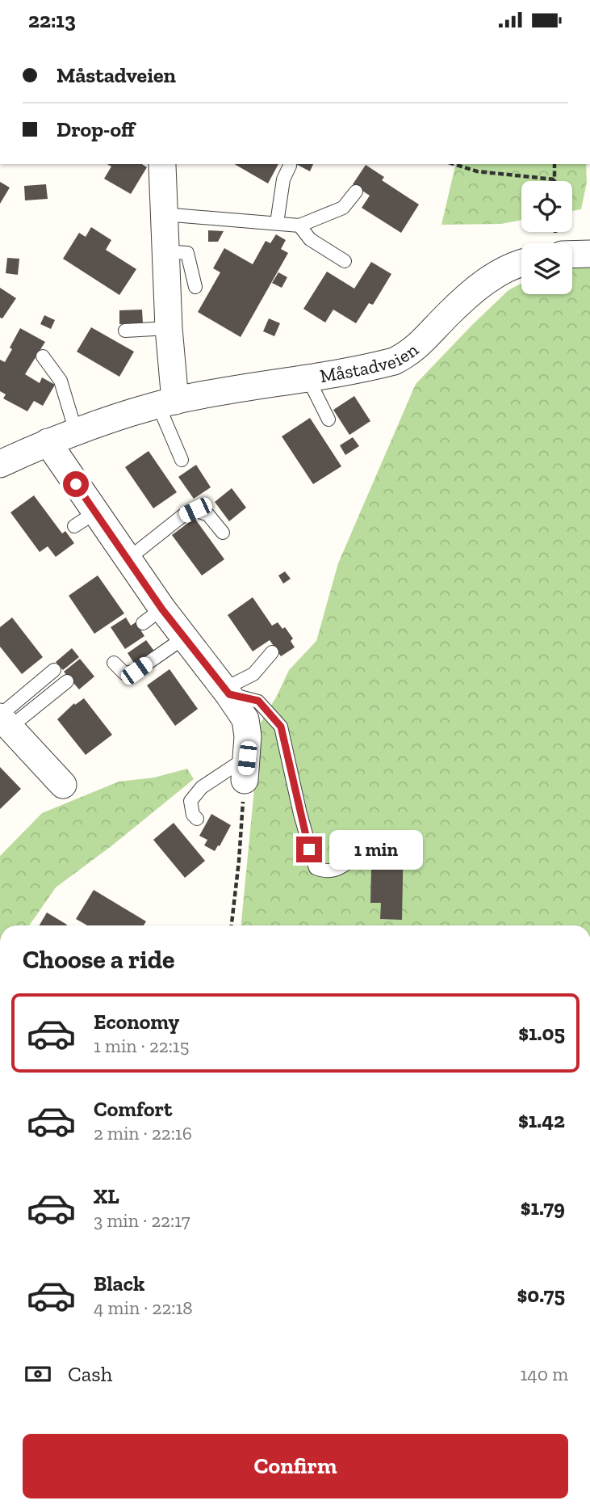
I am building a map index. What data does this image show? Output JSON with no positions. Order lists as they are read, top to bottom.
{
  "streets": {
    "street": ["Måstadveien"]
  },
  "page": {
    "status": "22:13",
    "banner": ["Måstadveien", "Drop-off"],
    "bubble": "1 min",
    "heading": "Choose a ride",
    "list": [
      {
        "name": "Economy",
        "note": "1 min · 22:15",
        "value": "$1.05"
      },
      {
        "name": "Comfort",
        "note": "2 min · 22:16",
        "value": "$1.42"
      },
      {
        "name": "XL",
        "note": "3 min · 22:17",
        "value": "$1.79"
      },
      {
        "name": "Black",
        "note": "4 min · 22:18",
        "value": "$0.75"
      }
    ],
    "pay": ["Cash", "140 m"],
    "buttons": "Confirm"
  }
}
